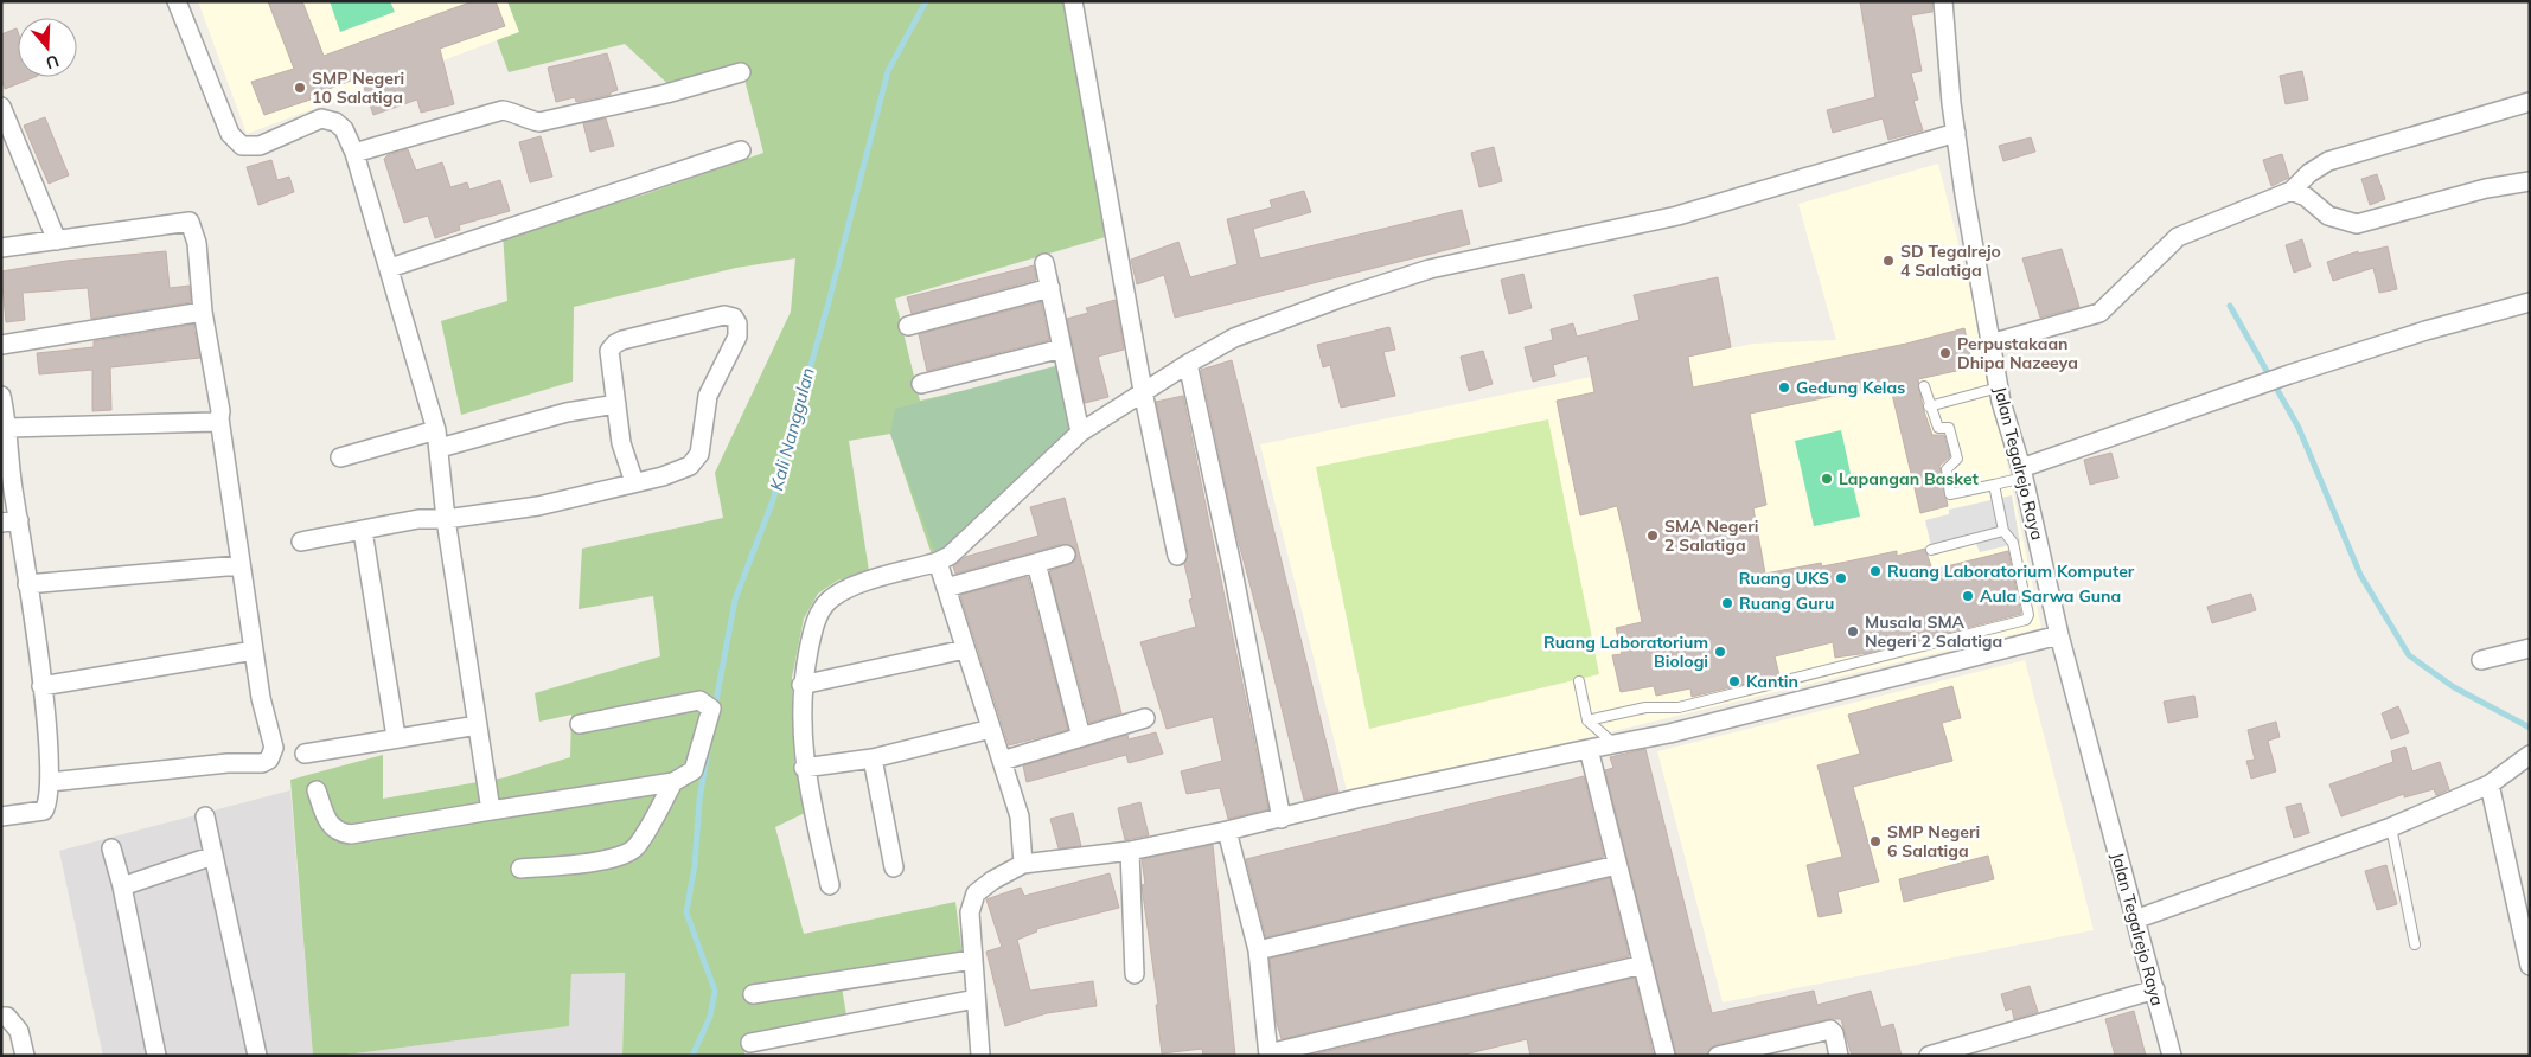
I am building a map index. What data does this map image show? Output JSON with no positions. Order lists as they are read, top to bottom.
{
  "streets": {
    "street": ["Jalan Tegalrejo Raya"]
  },
  "water": ["Kali Nanggulan"],
  "places": [
    "SMP Negeri 10 Salatiga",
    "SD Tegalrejo 4 Salatiga",
    "Perpustakaan Dhipa Nazeeya",
    "Gedung Kelas",
    "Lapangan Basket",
    "SMA Negeri 2 Salatiga",
    "Ruang Laboratorium Komputer",
    "Ruang UKS",
    "Aula Sarwa Guna",
    "Ruang Guru",
    "Musala SMA Negeri 2 Salatiga",
    "Ruang Laboratorium Biologi",
    "Kantin",
    "SMP Negeri 6 Salatiga"
  ],
  "north": "bottom"
}
